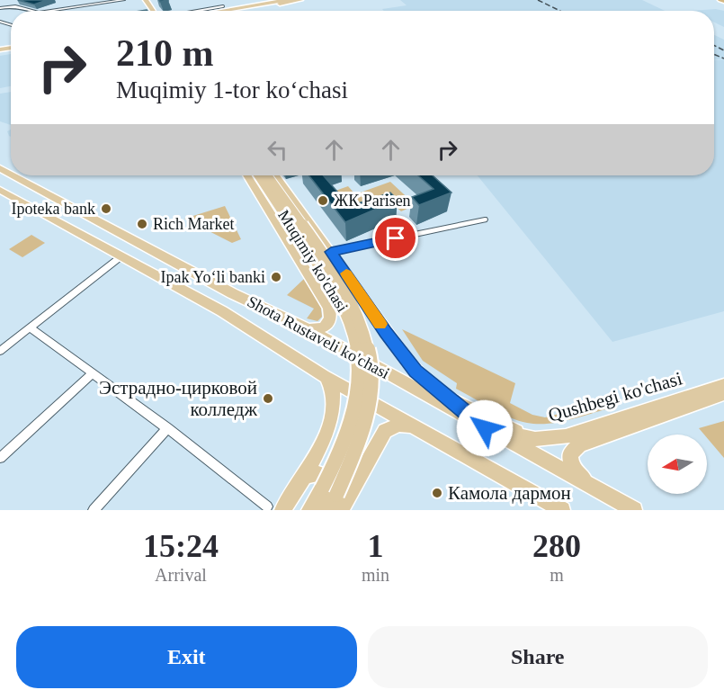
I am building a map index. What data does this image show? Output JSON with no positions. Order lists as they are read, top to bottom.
{
  "streets": {
    "main road": ["Muqimiy ko'chasi", "Shota Rustaveli ko'chasi", "Qushbegi ko'chasi"]
  },
  "crossings": [
    ["Shota Rustaveli ko'chasi", "Qushbegi ko'chasi"]
  ],
  "places": [
    "ЖК Parisen",
    "Ipoteka bank",
    "Rich Market",
    "Ipak Yoʻli banki",
    "Эстрадно-цирковой колледж",
    "Камола дармон"
  ],
  "north": "left",
  "page": {
    "turn": ["210 m", "Muqimiy 1-tor koʻchasi"],
    "eta": [
      "15:24",
      "Arrival",
      "1",
      "min",
      "280",
      "m"
    ],
    "buttons": ["Exit", "Share"]
  }
}
